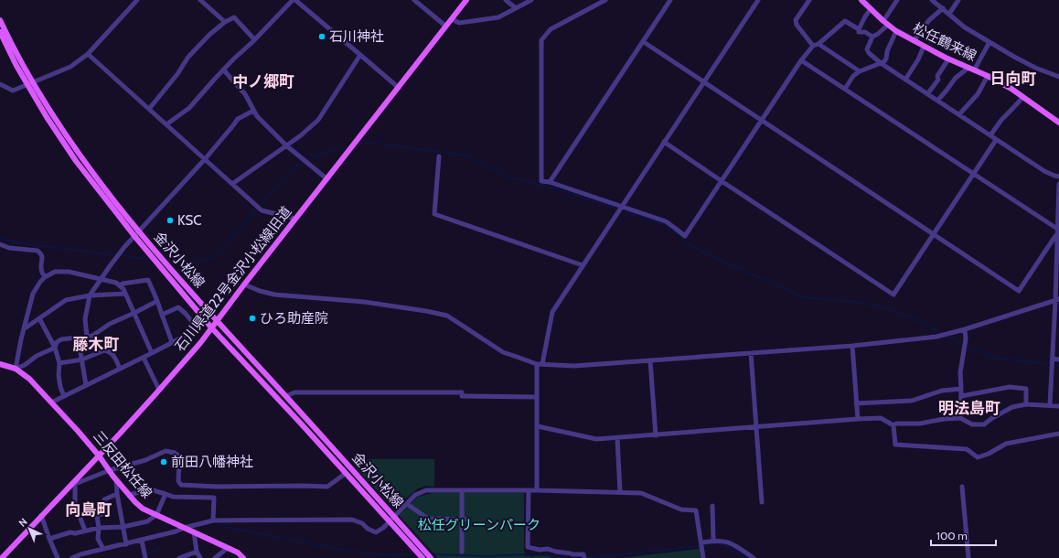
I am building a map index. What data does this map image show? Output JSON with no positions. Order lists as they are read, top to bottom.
{
  "streets": {
    "main road": [
      "松任鶴来線",
      "金沢小松線",
      "石川県道22号金沢小松線旧道",
      "三反田松任線"
    ]
  },
  "crossings": [
    ["金沢小松線", "石川県道22号金沢小松線旧道"],
    ["石川県道22号金沢小松線旧道", "三反田松任線"]
  ],
  "districts": [
    "日向町",
    "中ノ郷町",
    "藤木町",
    "明法島町",
    "向島町"
  ],
  "parks": ["松任グリーンパーク"],
  "places": [
    "石川神社",
    "KSC",
    "ひろ助産院",
    "前田八幡神社"
  ],
  "scale_bar": "100 m",
  "north": "top left"
}
